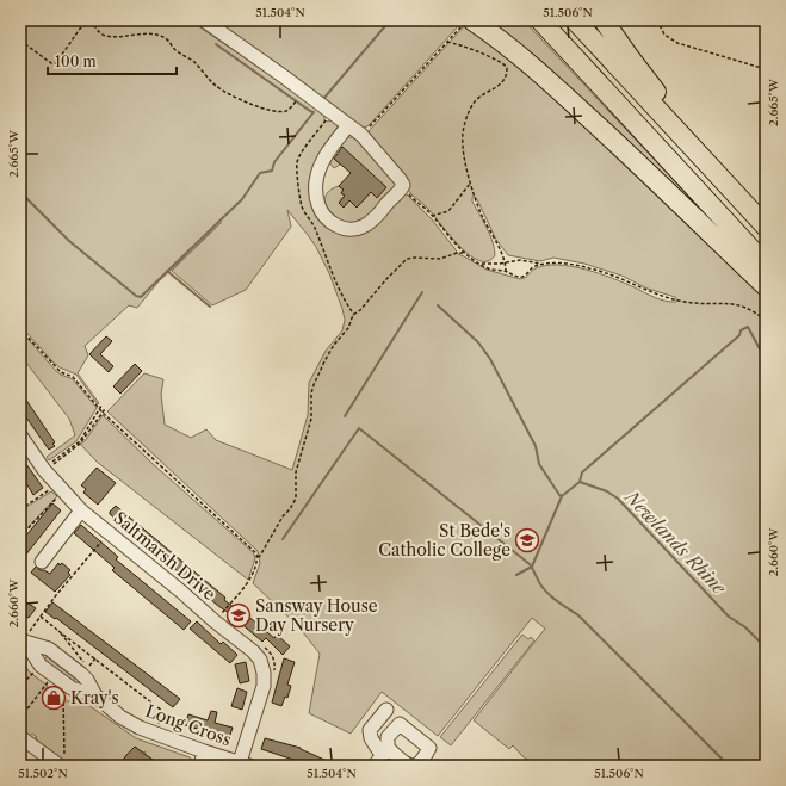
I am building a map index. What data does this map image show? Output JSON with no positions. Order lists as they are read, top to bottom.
{
  "streets": {
    "street": ["Saltmarsh Drive", "Long Cross"]
  },
  "crossings": [
    ["Saltmarsh Drive", "Long Cross"]
  ],
  "water": ["Newlands Rhine"],
  "places": {
    "school or university": ["St Bede's Catholic College", "Sansway House Day Nursery"],
    "shop": ["Kray's"]
  },
  "scale_bar": "100 m",
  "coordinates": [
    "51.504°N",
    "51.506°N",
    "2.665°W",
    "2.660°W",
    "51.502°N"
  ]
}
